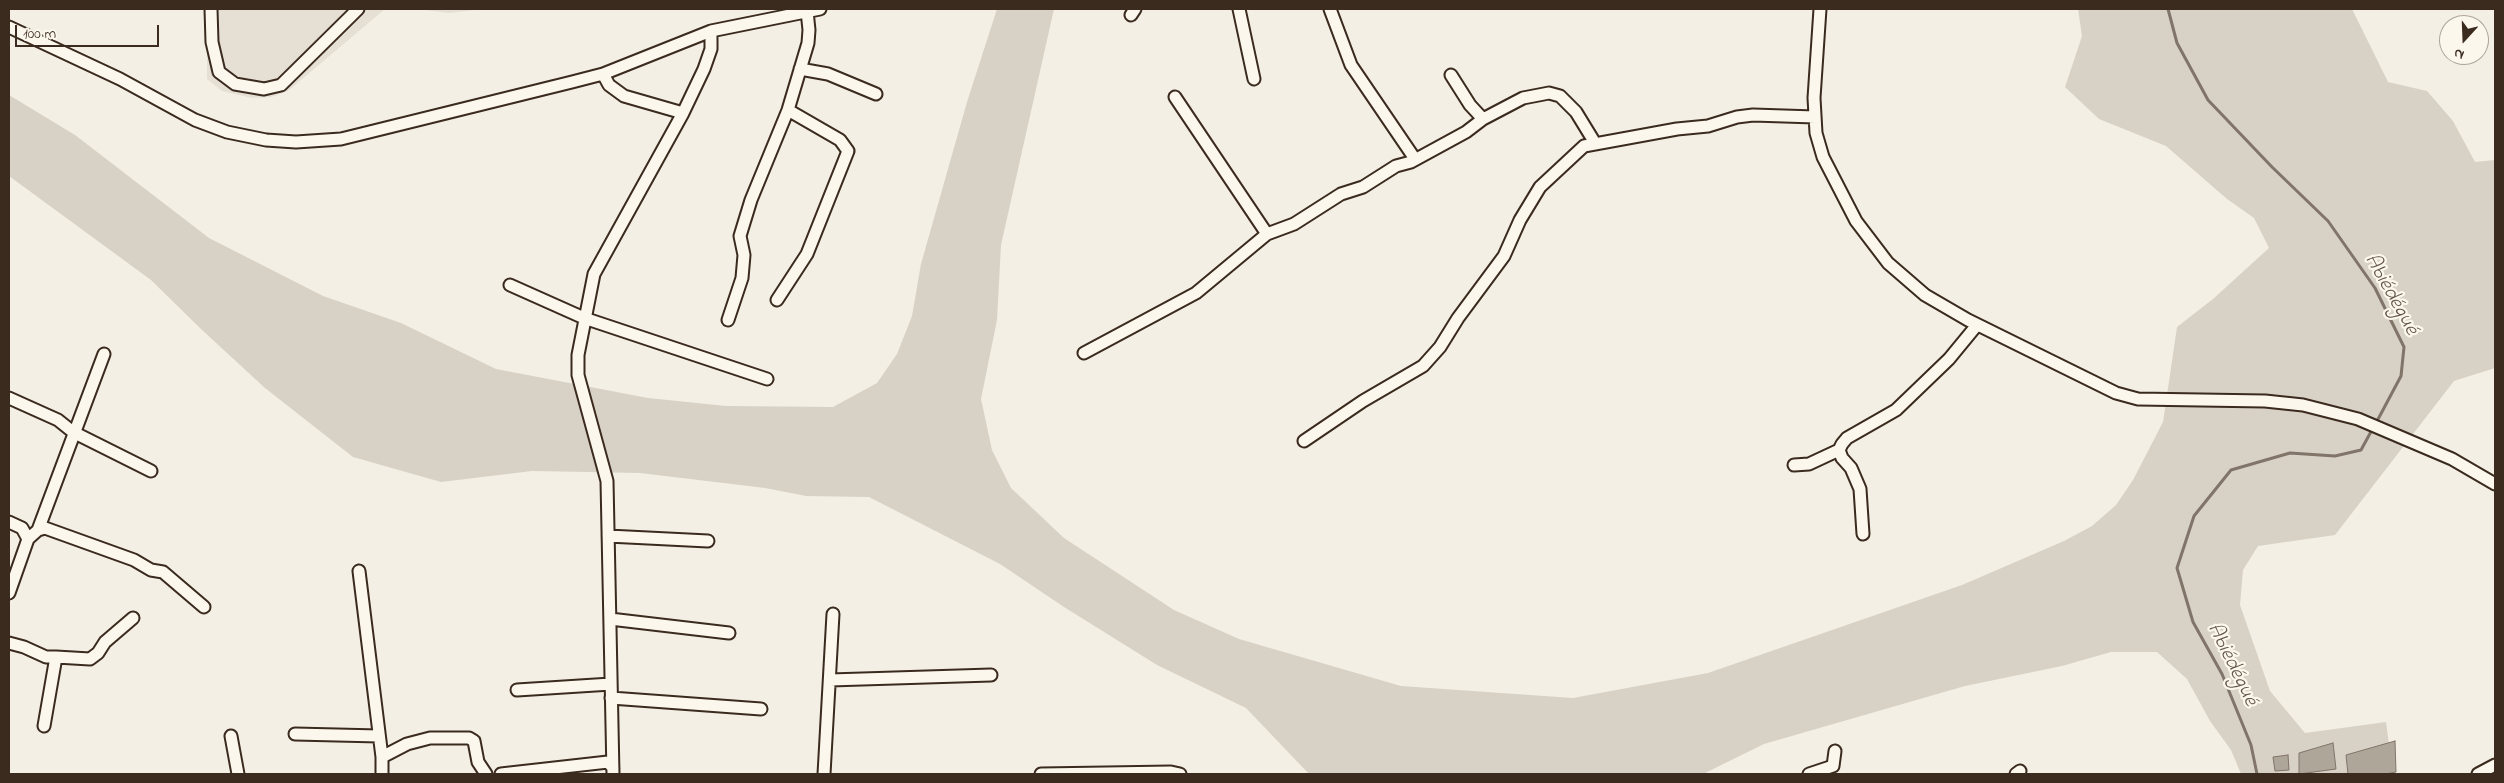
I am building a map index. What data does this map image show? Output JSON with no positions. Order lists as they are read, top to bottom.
{
  "water": ["Abiédégué"],
  "scale_bar": "100 m",
  "north": "bottom"
}
